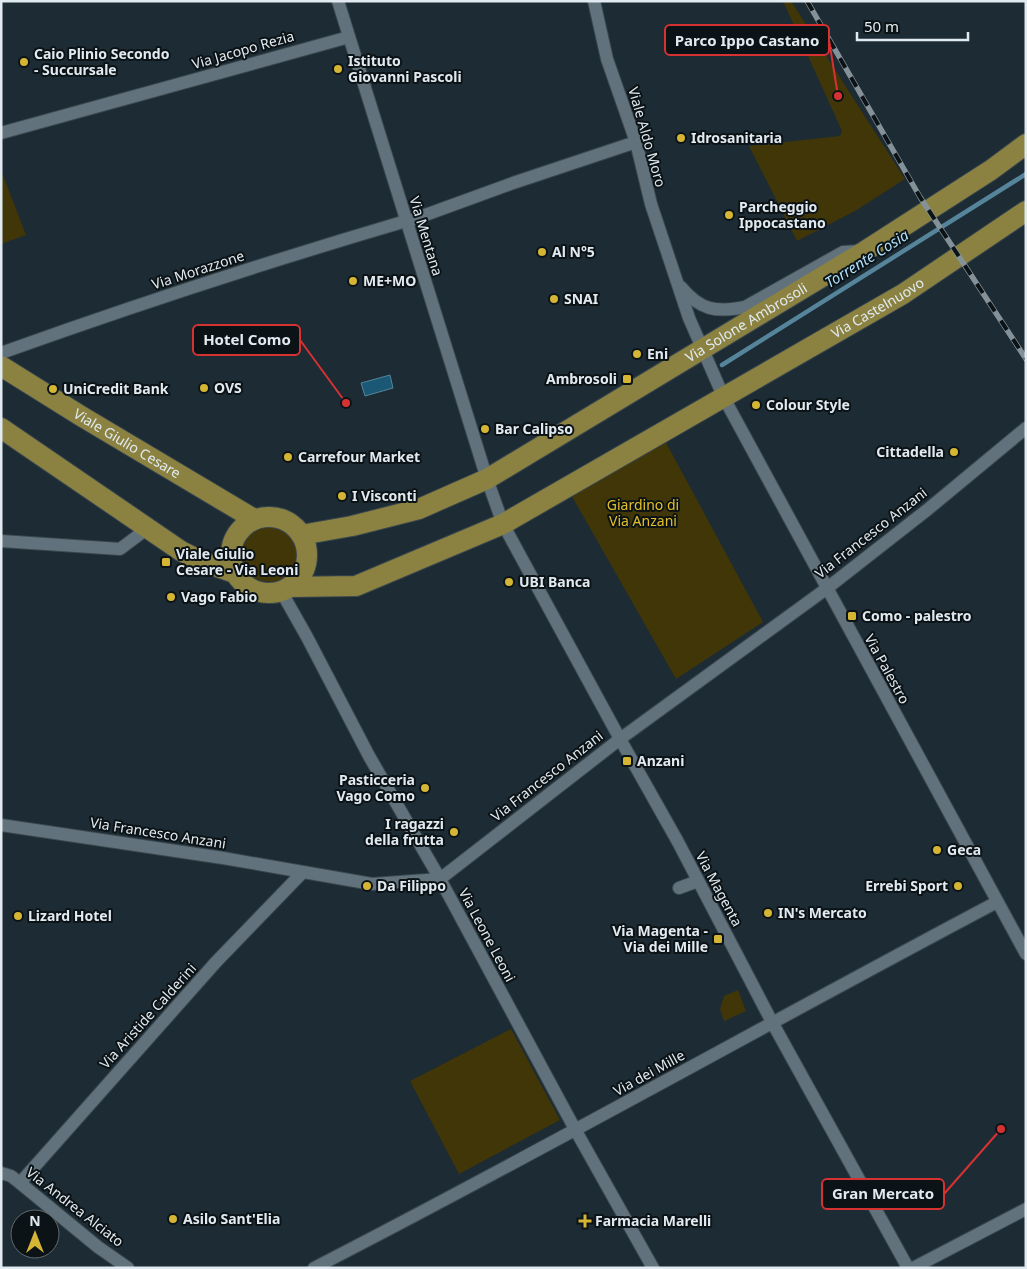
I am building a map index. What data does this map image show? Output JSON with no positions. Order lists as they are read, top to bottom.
{
  "streets": {
    "main road": ["Via Castelnuovo", "Via Solone Ambrosoli", "Viale Giulio Cesare"],
    "street": [
      "Via Jacopo Rezia",
      "Viale Aldo Moro",
      "Via Mentana",
      "Via Morazzone",
      "Via Francesco Anzani",
      "Via Palestro",
      "Via Magenta",
      "Via Leone Leoni",
      "Via Aristide Calderini",
      "Via dei Mille",
      "Via Andrea Alciato"
    ]
  },
  "crossings": [
    ["Via Jacopo Rezia", "Via Mentana"],
    ["Viale Aldo Moro", "Via Morazzone"],
    ["Viale Aldo Moro", "Via Castelnuovo"],
    ["Viale Aldo Moro", "Via Solone Ambrosoli"],
    ["Viale Aldo Moro", "Via Palestro"],
    ["Via Mentana", "Via Morazzone"],
    ["Via Mentana", "Via Solone Ambrosoli"],
    ["Via Castelnuovo", "Via Palestro"],
    ["Viale Giulio Cesare", "Via Leone Leoni"],
    ["Via Francesco Anzani", "Via Palestro"],
    ["Via Francesco Anzani", "Via Magenta"],
    ["Via Francesco Anzani", "Via Leone Leoni"],
    ["Via Francesco Anzani", "Via Aristide Calderini"],
    ["Via Palestro", "Via dei Mille"],
    ["Via Magenta", "Via dei Mille"],
    ["Via Leone Leoni", "Via dei Mille"],
    ["Via Aristide Calderini", "Via Andrea Alciato"]
  ],
  "water": ["Torrente Cosia"],
  "parks": ["Giardino di Via Anzani"],
  "places": {
    "other": [
      "Caio Plinio Secondo - Succursale",
      "Istituto Giovanni Pascoli",
      "Parco Ippo Castano",
      "Idrosanitaria",
      "Parcheggio Ippocastano",
      "Al N°5",
      "ME+MO",
      "SNAI",
      "Eni",
      "OVS",
      "UniCredit Bank",
      "Hotel Como",
      "Colour Style",
      "Bar Calipso",
      "Cittadella",
      "Carrefour Market",
      "I Visconti",
      "UBI Banca",
      "Vago Fabio",
      "Pasticceria Vago Como",
      "I ragazzi della frutta",
      "Geca",
      "Da Filippo",
      "Errebi Sport",
      "IN's Mercato",
      "Lizard Hotel",
      "Gran Mercato",
      "Asilo Sant'Elia"
    ],
    "transit": [
      "Ambrosoli",
      "Viale Giulio Cesare - Via Leoni",
      "Como - palestro",
      "Anzani",
      "Via Magenta - Via dei Mille"
    ],
    "health": ["Farmacia Marelli"]
  },
  "scale_bar": "50 m",
  "north": "top"
}
